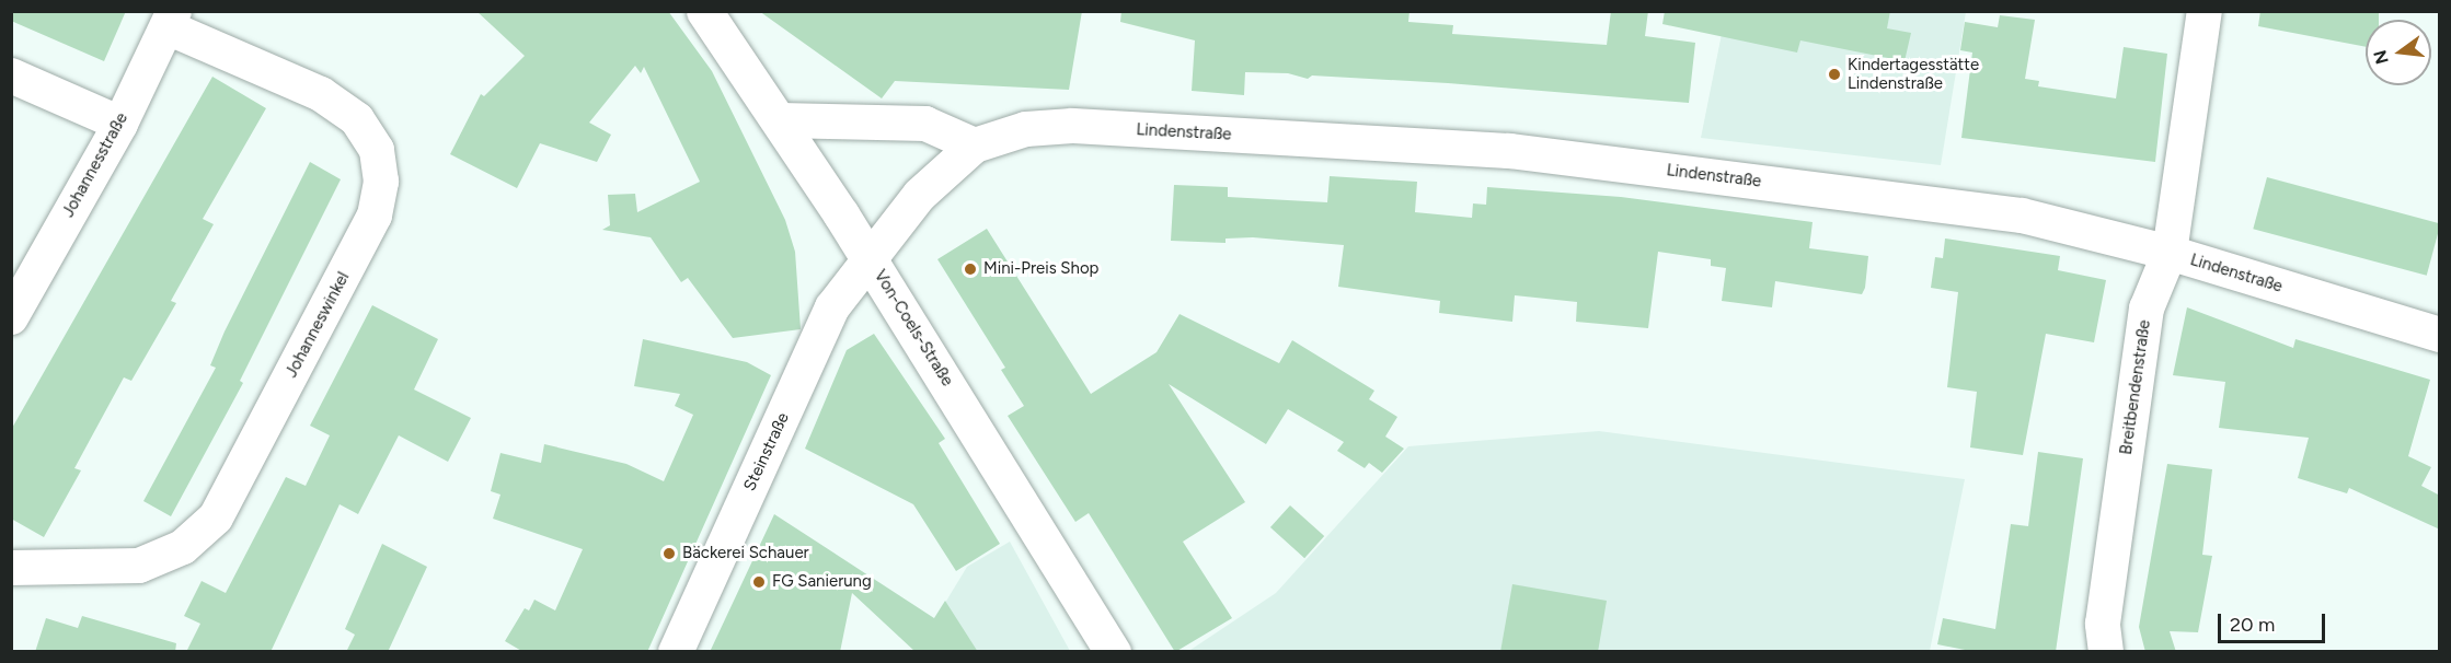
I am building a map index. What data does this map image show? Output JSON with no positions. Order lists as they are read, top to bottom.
{
  "streets": {
    "main road": ["Von-Coels-Straße"],
    "street": [
      "Lindenstraße",
      "Johannesstraße",
      "Johanneswinkel",
      "Breitbendenstraße",
      "Steinstraße"
    ]
  },
  "crossings": [
    ["Lindenstraße", "Von-Coels-Straße"],
    ["Lindenstraße", "Breitbendenstraße"],
    ["Lindenstraße", "Steinstraße"],
    ["Johannesstraße", "Johanneswinkel"],
    ["Von-Coels-Straße", "Steinstraße"]
  ],
  "places": [
    "Kindertagesstätte Lindenstraße",
    "Mini-Preis Shop",
    "Bäckerei Schauer",
    "FG Sanierung"
  ],
  "scale_bar": "20 m",
  "north": "left"
}
